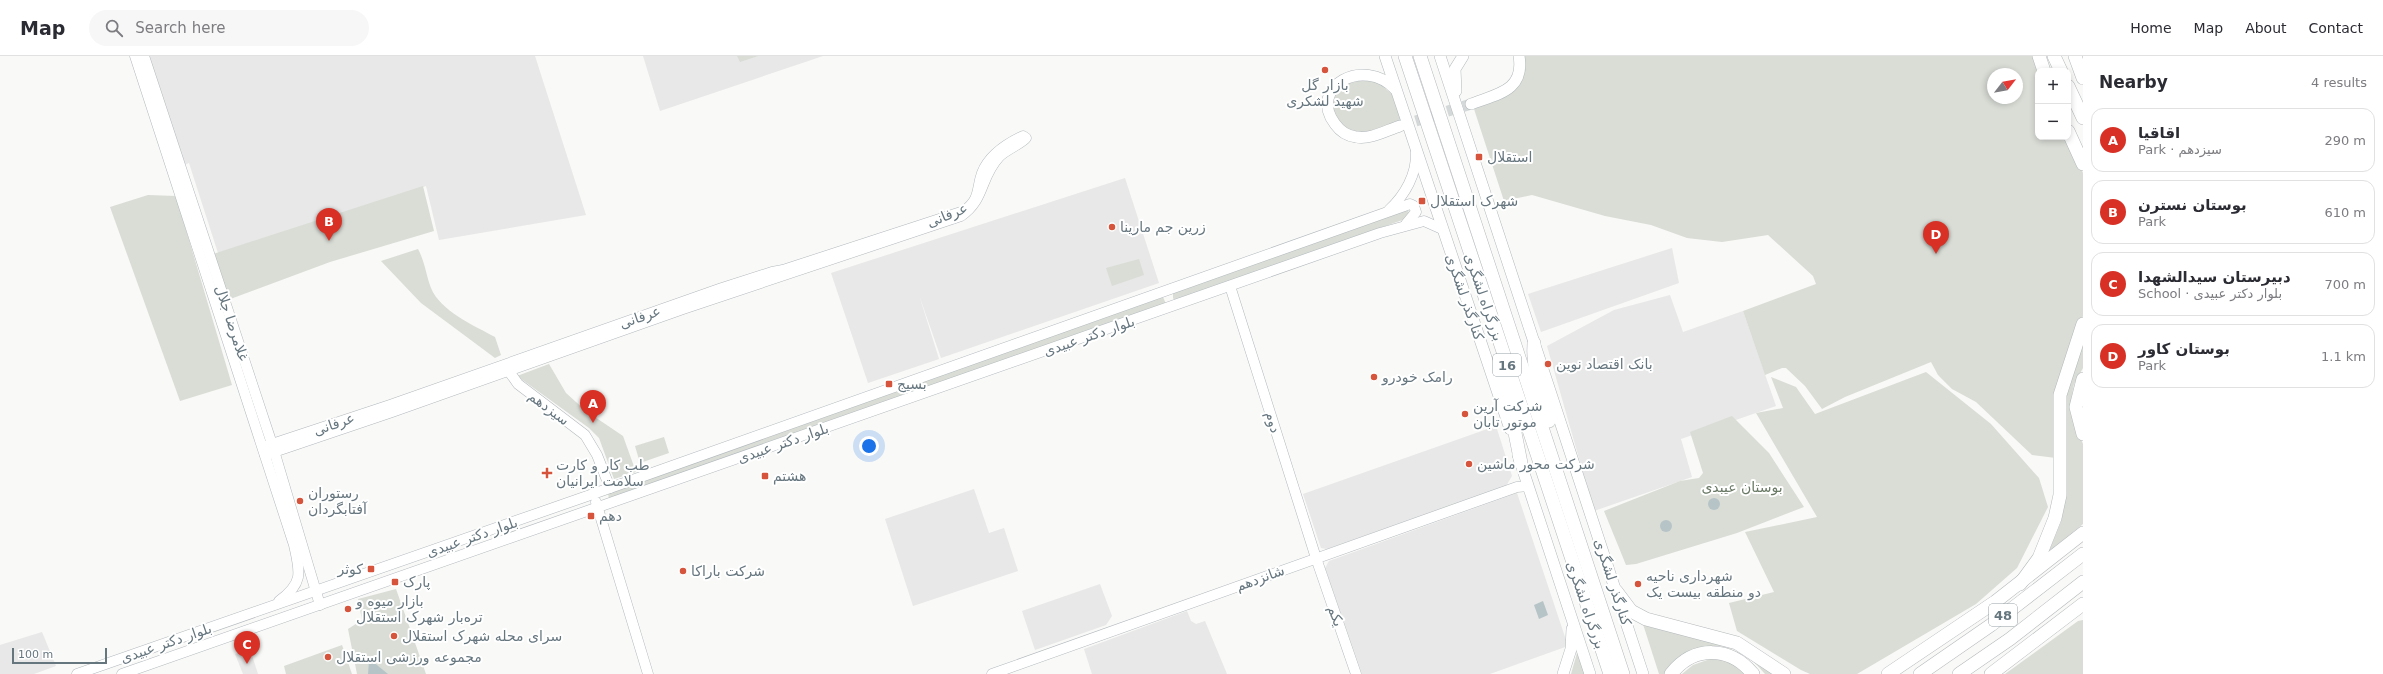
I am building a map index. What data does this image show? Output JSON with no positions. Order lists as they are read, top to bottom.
{
  "streets": {
    "highway": ["بزرگراه لشگری", "16", "48"],
    "main road": [
      "عرفانی",
      "کنارگذر لشگری",
      "غلامرضا جلال",
      "بلوار دکتر عبیدی",
      "سیزدهم",
      "دوم",
      "شانزدهم",
      "یکم"
    ]
  },
  "crossings": [
    ["عرفانی", "غلامرضا جلال"],
    ["عرفانی", "سیزدهم"],
    ["کنارگذر لشگری", "بلوار دکتر عبیدی"],
    ["کنارگذر لشگری", "شانزدهم"],
    ["غلامرضا جلال", "بلوار دکتر عبیدی"],
    ["بلوار دکتر عبیدی", "سیزدهم"],
    ["بلوار دکتر عبیدی", "دوم"],
    ["دوم", "شانزدهم"],
    ["دوم", "یکم"],
    ["شانزدهم", "یکم"]
  ],
  "parks": ["بوستان عیبدی"],
  "places": {
    "other": [
      "بازار گل شهید لشکری",
      "زرین جم مارینا",
      "بانک اقتصاد نوین",
      "رامک خودرو",
      "شرکت آرین موتور تابان",
      "شرکت محور ماشین",
      "رستوران آفتابگردان",
      "شرکت باراکا",
      "شهرداری ناحیه دو منطقه بیست یک",
      "بازار میوه و تره‌بار شهرک استقلال",
      "سرای محله شهرک استقلال",
      "مجموعه ورزشی استقلال"
    ],
    "transit": [
      "استقلال",
      "شهرک استقلال",
      "بسیج",
      "هشتم",
      "دهم",
      "کوثر",
      "پارک"
    ],
    "health": ["طب کار و کارت سلامت ایرانیان"]
  },
  "scale_bar": "100 m",
  "north": "top right",
  "page": {
    "header": "Map",
    "search": "Search here",
    "nav": [
      "Home",
      "Map",
      "About",
      "Contact"
    ],
    "heading": ["Nearby", "4 results"],
    "map_buttons": ["+", "−"],
    "list": [
      {
        "mark": "A",
        "name": "اقاقیا",
        "note": "Park · سیزدهم",
        "value": "290 m"
      },
      {
        "mark": "B",
        "name": "بوستان نسترن",
        "note": "Park",
        "value": "610 m"
      },
      {
        "mark": "C",
        "name": "دبیرستان سیدالشهدا",
        "note": "School · بلوار دکتر عبیدی",
        "value": "700 m"
      },
      {
        "mark": "D",
        "name": "بوستان کاور",
        "note": "Park",
        "value": "1.1 km"
      }
    ],
    "pins": [
      "B",
      "D",
      "A",
      "C"
    ],
    "scale": "100 m"
  }
}
